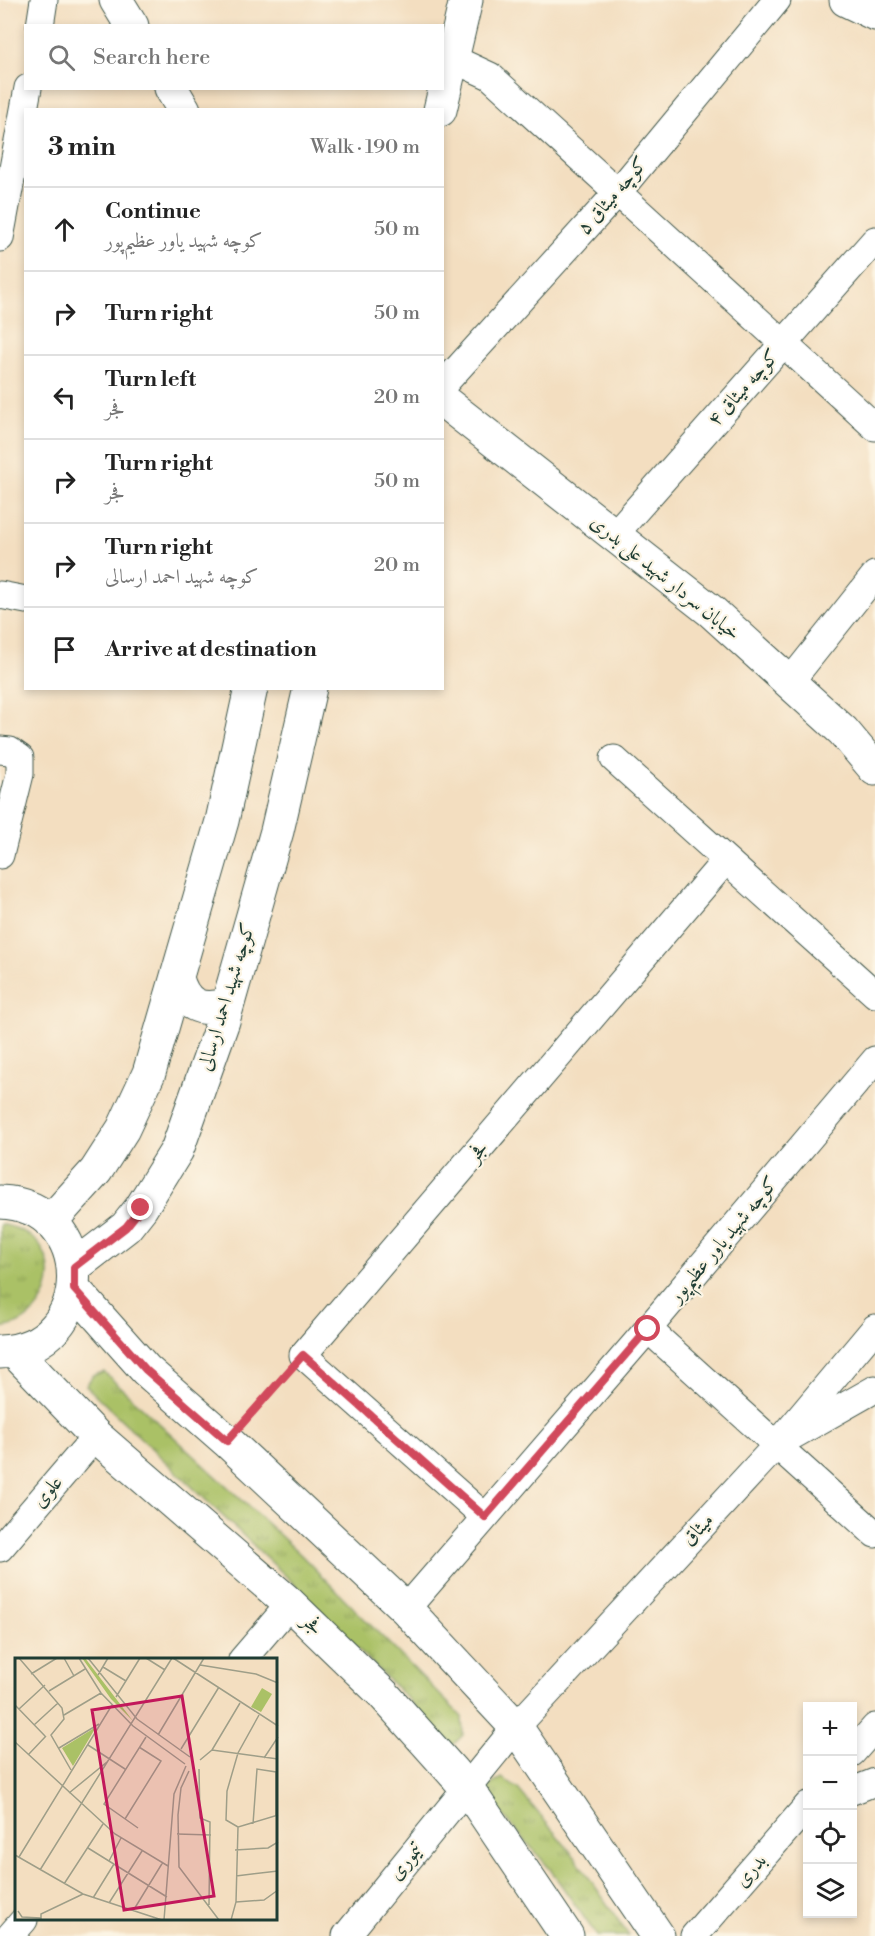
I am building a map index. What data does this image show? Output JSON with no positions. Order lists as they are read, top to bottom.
{
  "streets": {
    "street": [
      "کوچه میثاق ۵",
      "کوچه میثاق ۴",
      "خیابان سردار شهید علی بدری",
      "کوچه شهید احمد ارسالی",
      "فجر",
      "کوچه شهید یاور عظیم‌پور",
      "علوی",
      "میثاق",
      "تیموری",
      "بدری"
    ]
  },
  "crossings": [
    ["کوچه میثاق ۴", "خیابان سردار شهید علی بدری"],
    ["فجر", "علوی"],
    ["فجر", "میثاق"],
    ["فجر", "تیموری"],
    ["میثاق", "تیموری"]
  ],
  "page": {
    "search": "Search here",
    "heading": ["3 min", "Walk · 190 m"],
    "list": [
      ["Continue", "کوچه شهید یاور عظیم‌پور", "50 m"],
      ["Turn right", "50 m"],
      ["Turn left", "فجر", "20 m"],
      ["Turn right", "فجر", "50 m"],
      ["Turn right", "کوچه شهید احمد ارسالی", "20 m"],
      "Arrive at destination"
    ],
    "map_buttons": ["+", "−"]
  }
}
